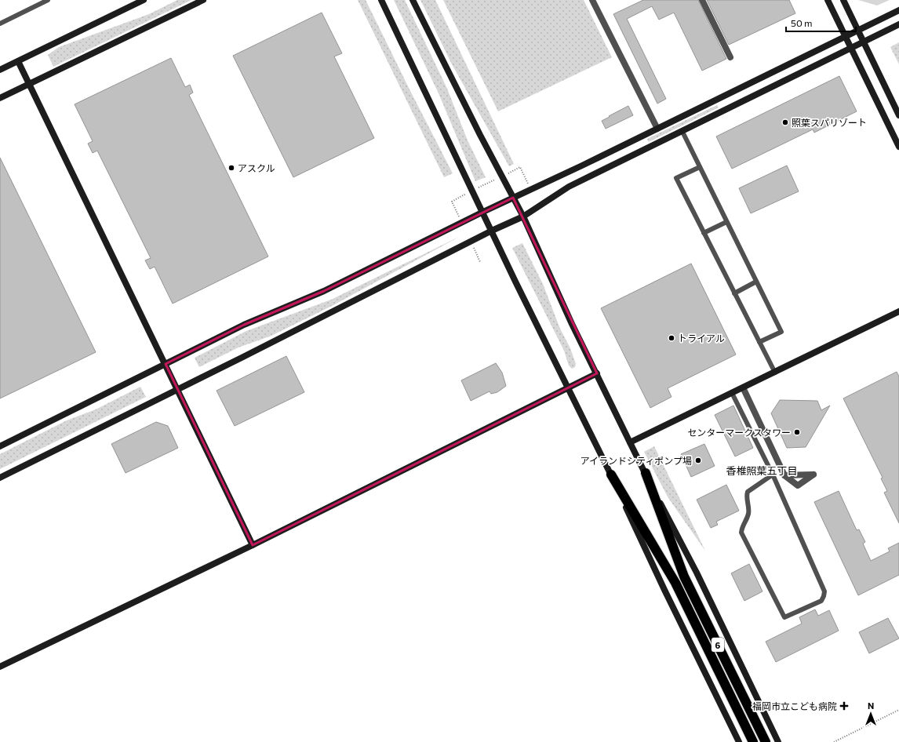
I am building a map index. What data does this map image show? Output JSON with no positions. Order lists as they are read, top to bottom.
{
  "streets": {
    "highway": ["6"]
  },
  "districts": ["香椎照葉五丁目"],
  "places": {
    "other": [
      "照葉スパリゾート",
      "アスクル",
      "トライアル",
      "センターマークスタワー",
      "アイランドシティポンプ場"
    ],
    "health": ["福岡市立こども病院"]
  },
  "scale_bar": "50 m",
  "north": "top"
}
